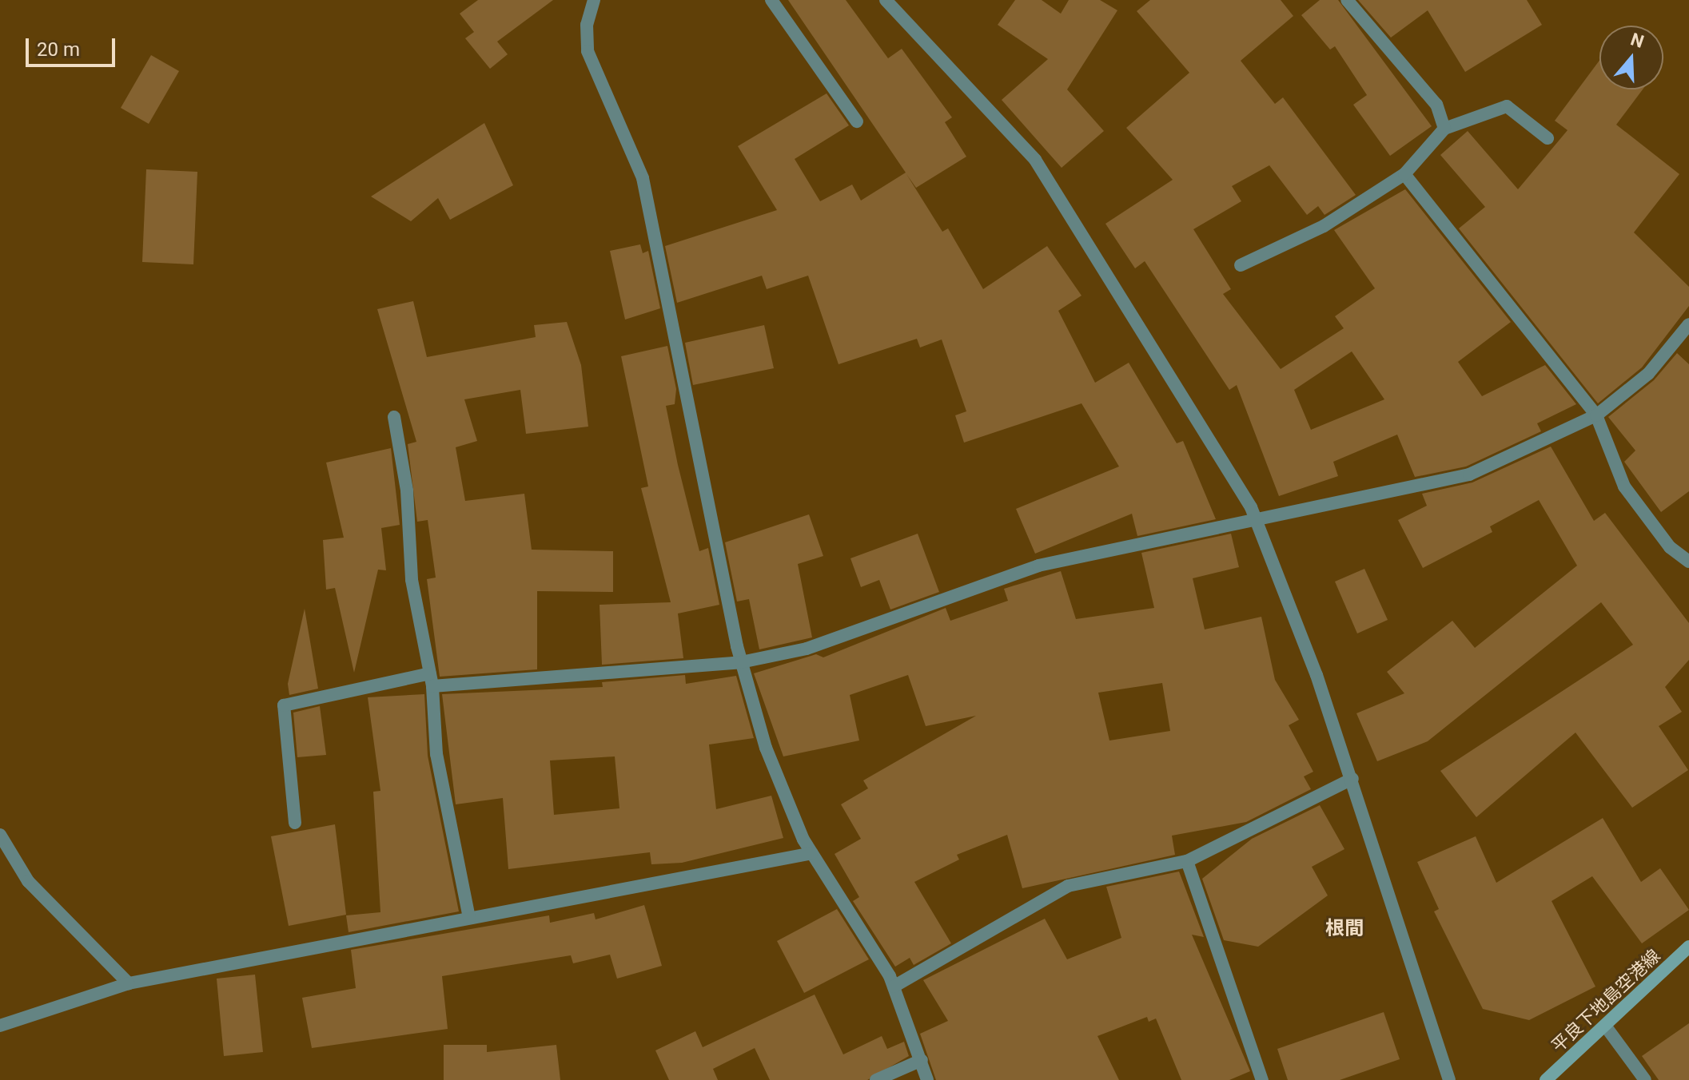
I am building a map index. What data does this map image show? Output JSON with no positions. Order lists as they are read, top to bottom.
{
  "streets": {
    "main road": ["平良下地島空港線"]
  },
  "districts": ["根間"],
  "scale_bar": "20 m",
  "north": "top"
}
